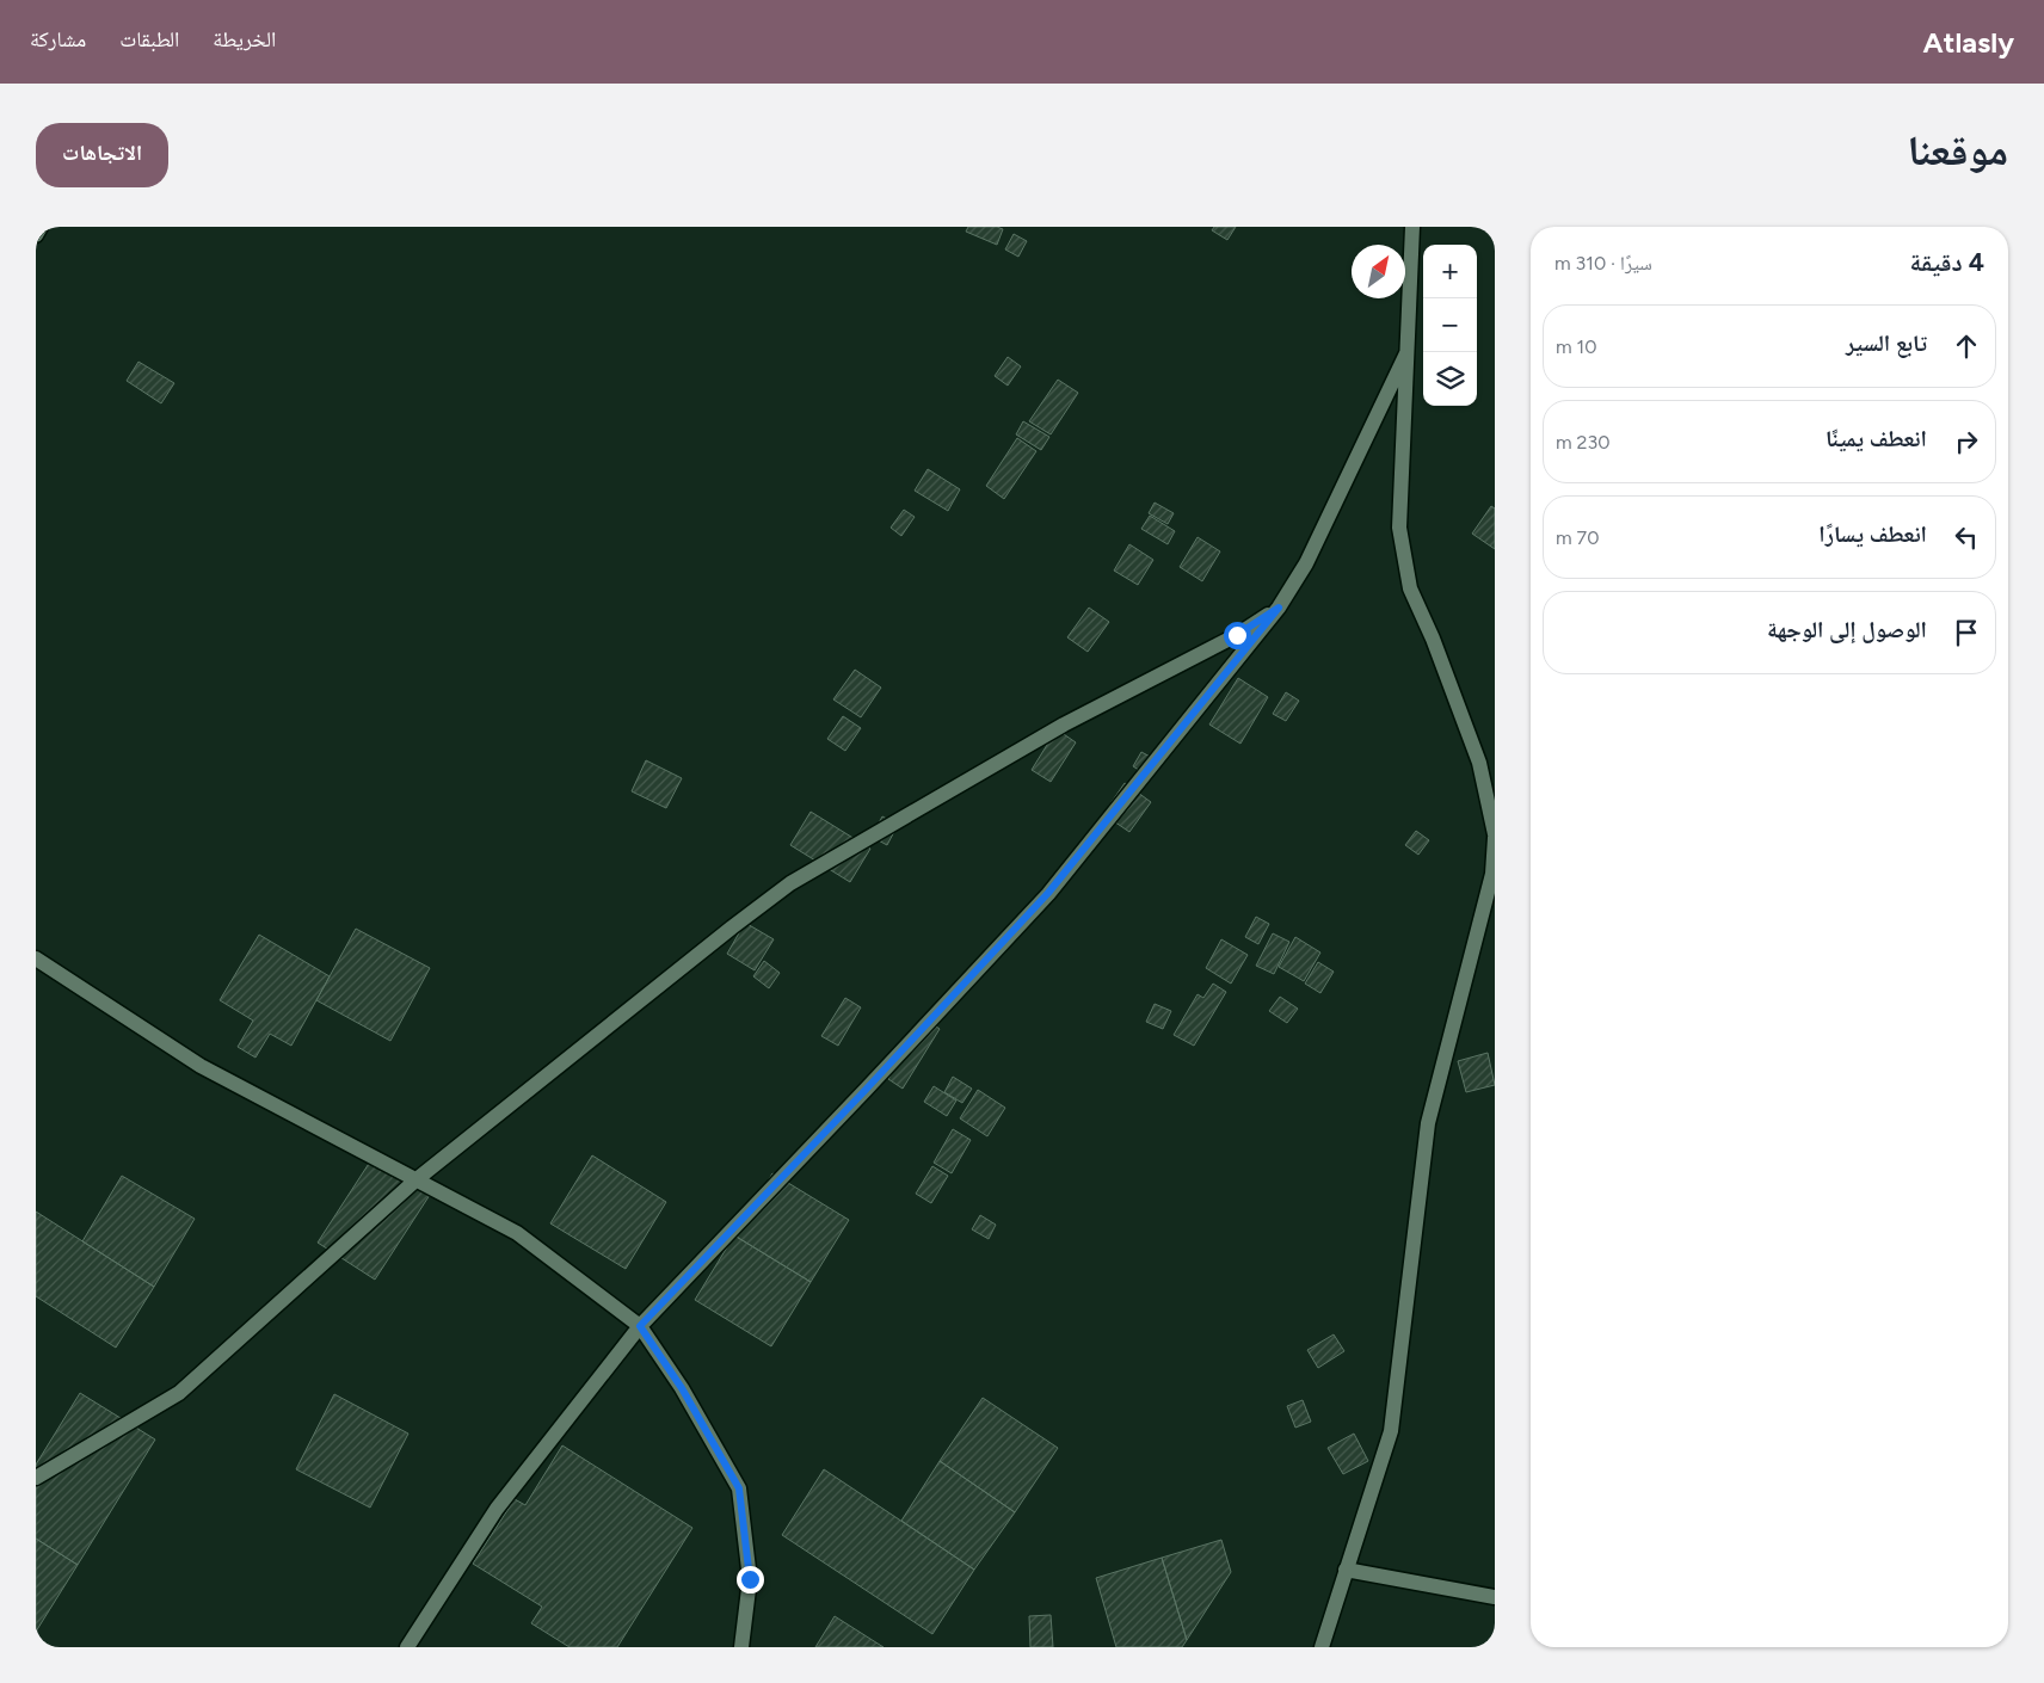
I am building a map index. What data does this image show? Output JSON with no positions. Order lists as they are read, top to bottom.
{
  "north": "top right",
  "page": {
    "header": "Atlasly",
    "nav": ["الخريطة", "الطبقات", "مشاركة"],
    "title": "موقعنا",
    "buttons": "الاتجاهات",
    "heading": ["4 دقيقة", "سيرًا · 310 m"],
    "map_buttons": ["+", "−"],
    "list": [
      ["تابع السير", "10 m"],
      ["انعطف يمينًا", "230 m"],
      ["انعطف يسارًا", "70 m"],
      "الوصول إلى الوجهة"
    ]
  }
}
